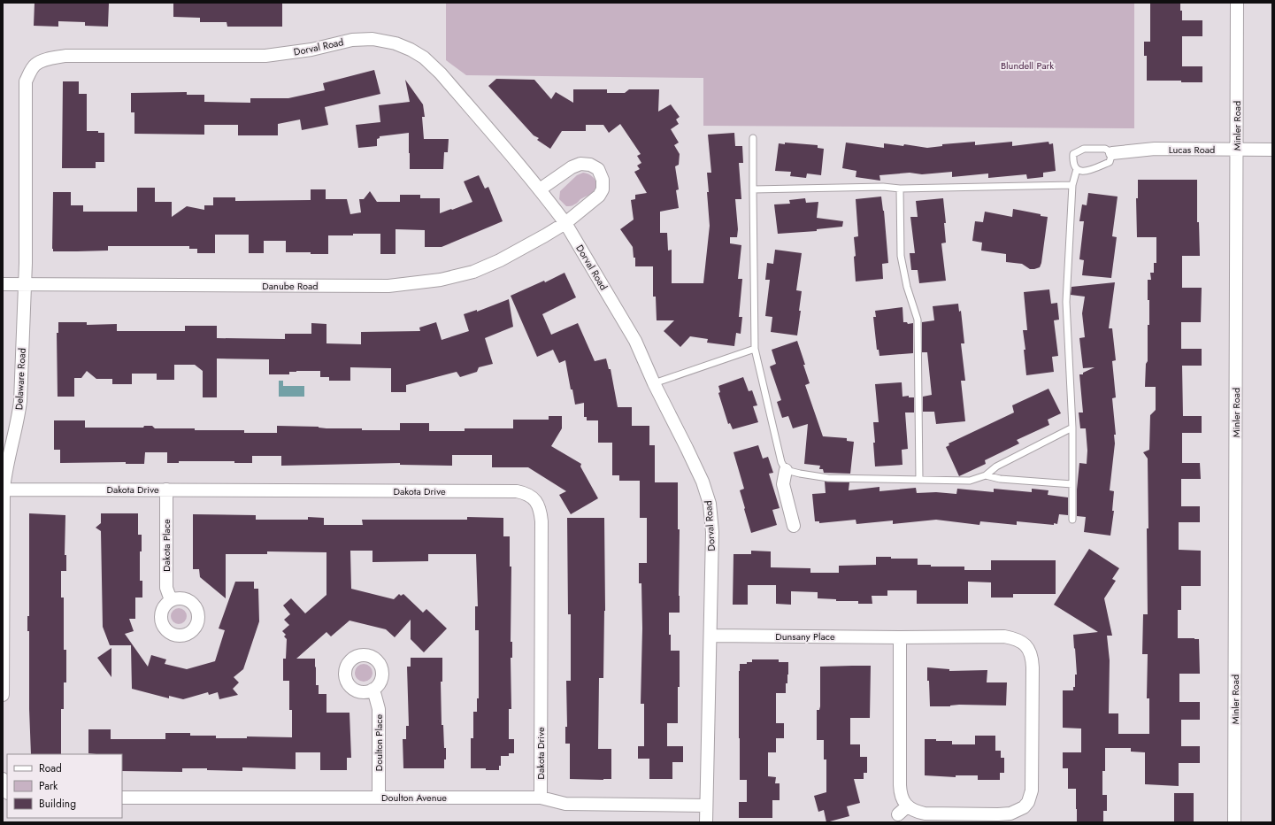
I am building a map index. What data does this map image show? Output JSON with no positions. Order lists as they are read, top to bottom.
{
  "streets": {
    "street": [
      "Dorval Road",
      "Minler Road",
      "Lucas Road",
      "Danube Road",
      "Delaware Road",
      "Dakota Drive",
      "Dakota Place",
      "Dunsany Place",
      "Doulton Place",
      "Doulton Avenue"
    ]
  },
  "crossings": [
    ["Dorval Road", "Danube Road"],
    ["Dorval Road", "Delaware Road"],
    ["Dorval Road", "Dunsany Place"],
    ["Dorval Road", "Doulton Avenue"],
    ["Minler Road", "Lucas Road"],
    ["Danube Road", "Delaware Road"],
    ["Delaware Road", "Dakota Drive"],
    ["Dakota Drive", "Dakota Place"],
    ["Dakota Drive", "Doulton Avenue"],
    ["Doulton Place", "Doulton Avenue"]
  ],
  "parks": ["Blundell Park"],
  "legend": ["Road", "Park", "Building"]
}
